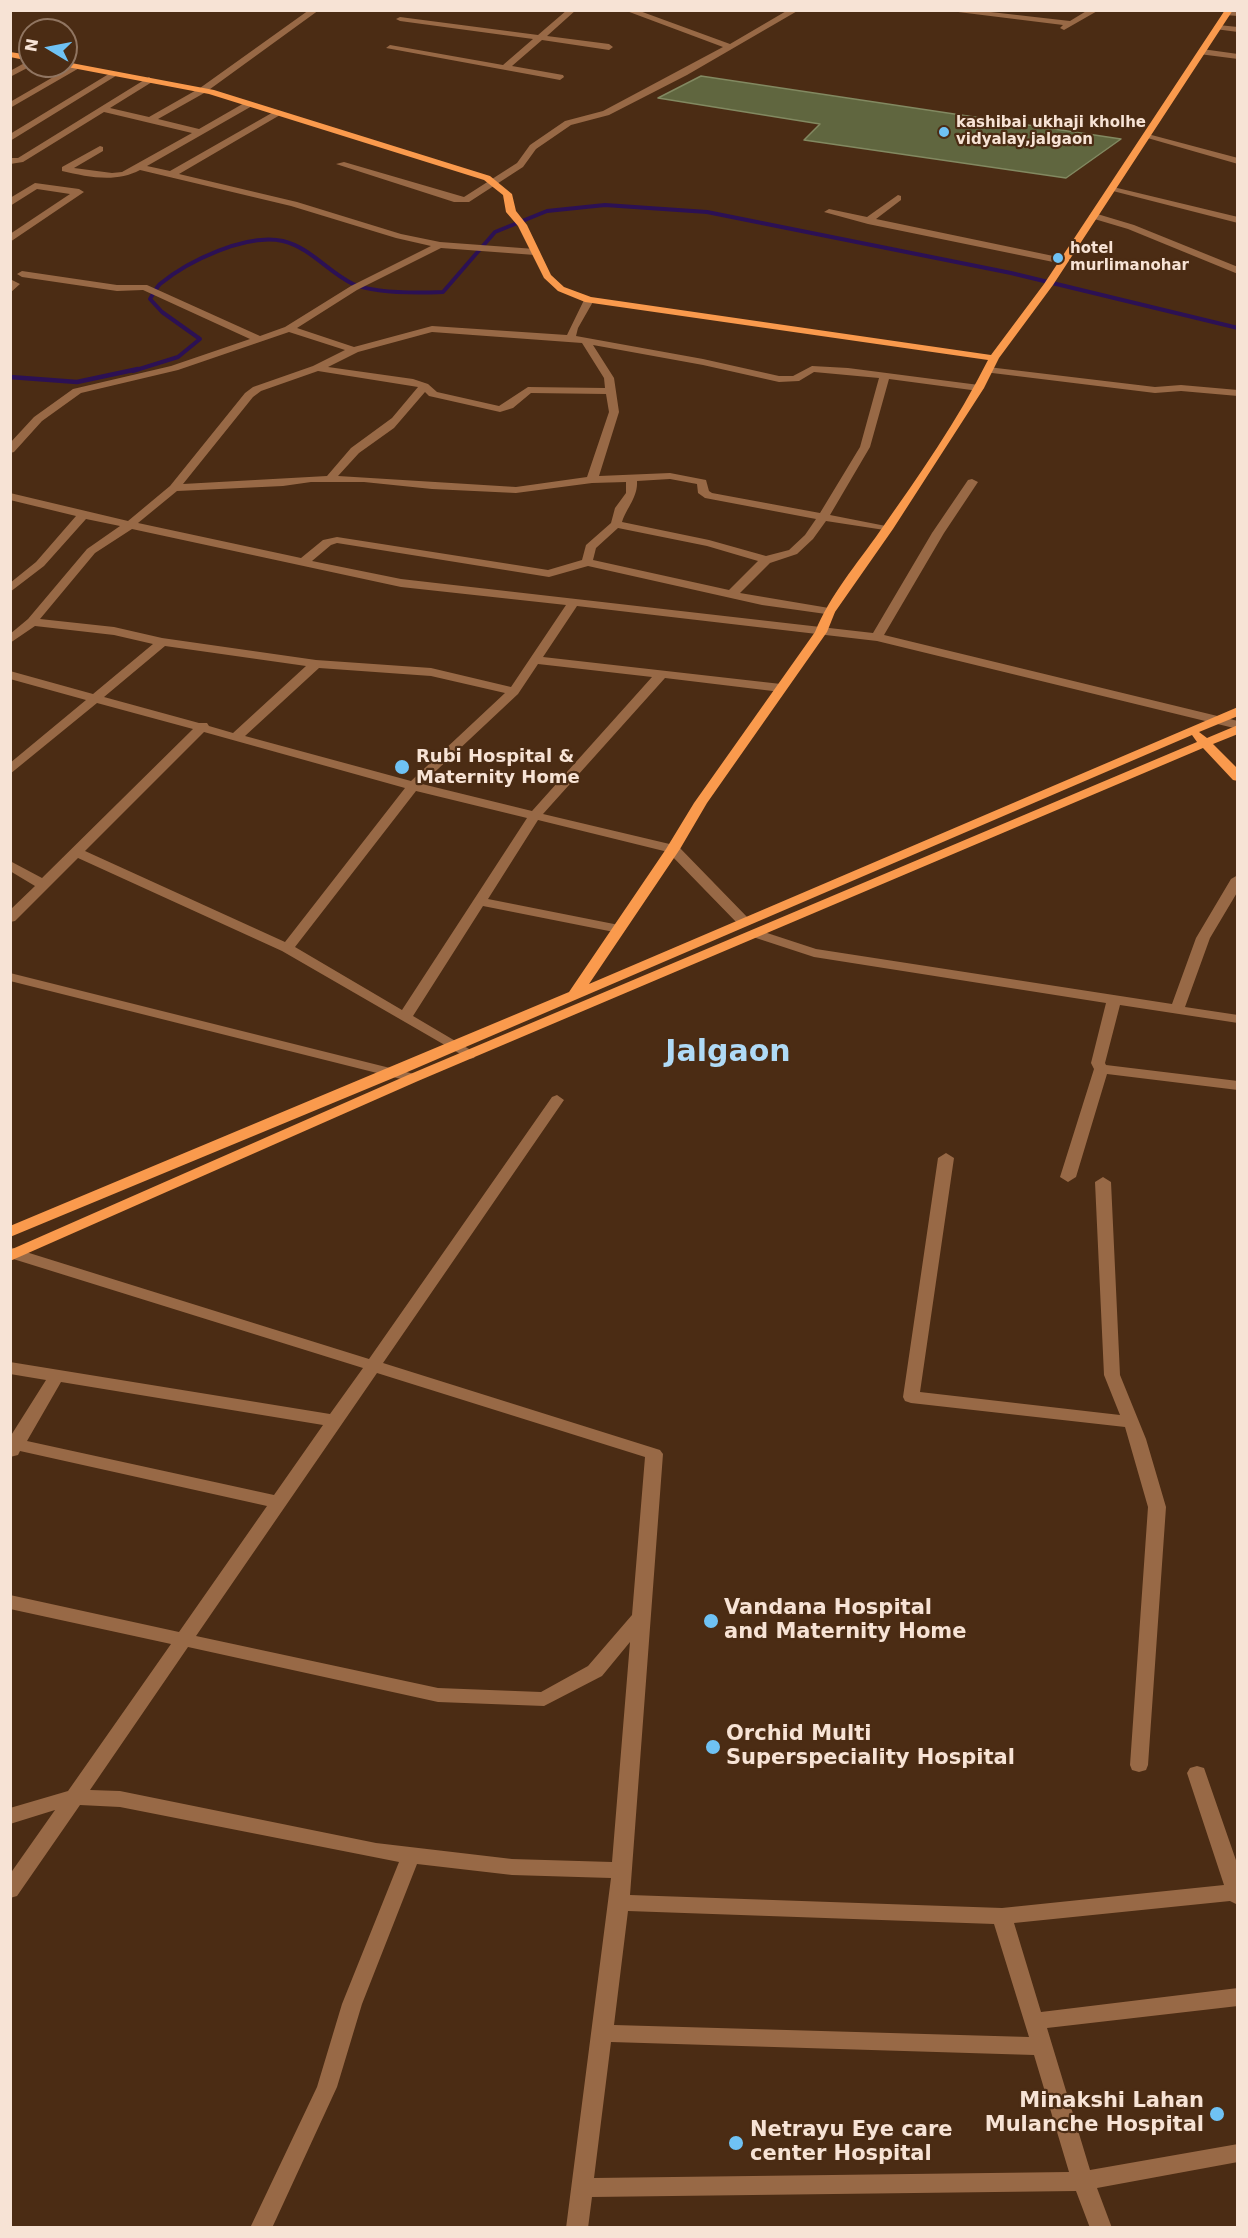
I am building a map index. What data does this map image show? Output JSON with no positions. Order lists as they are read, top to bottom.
{
  "districts": ["Jalgaon"],
  "places": [
    "kashibai ukhaji kholhe vidyalay,jalgaon",
    "hotel murlimanohar",
    "Rubi Hospital & Maternity Home",
    "Vandana Hospital and Maternity Home",
    "Orchid Multi Superspeciality Hospital",
    "Minakshi Lahan Mulanche Hospital",
    "Netrayu Eye care center Hospital"
  ],
  "north": "left"
}
